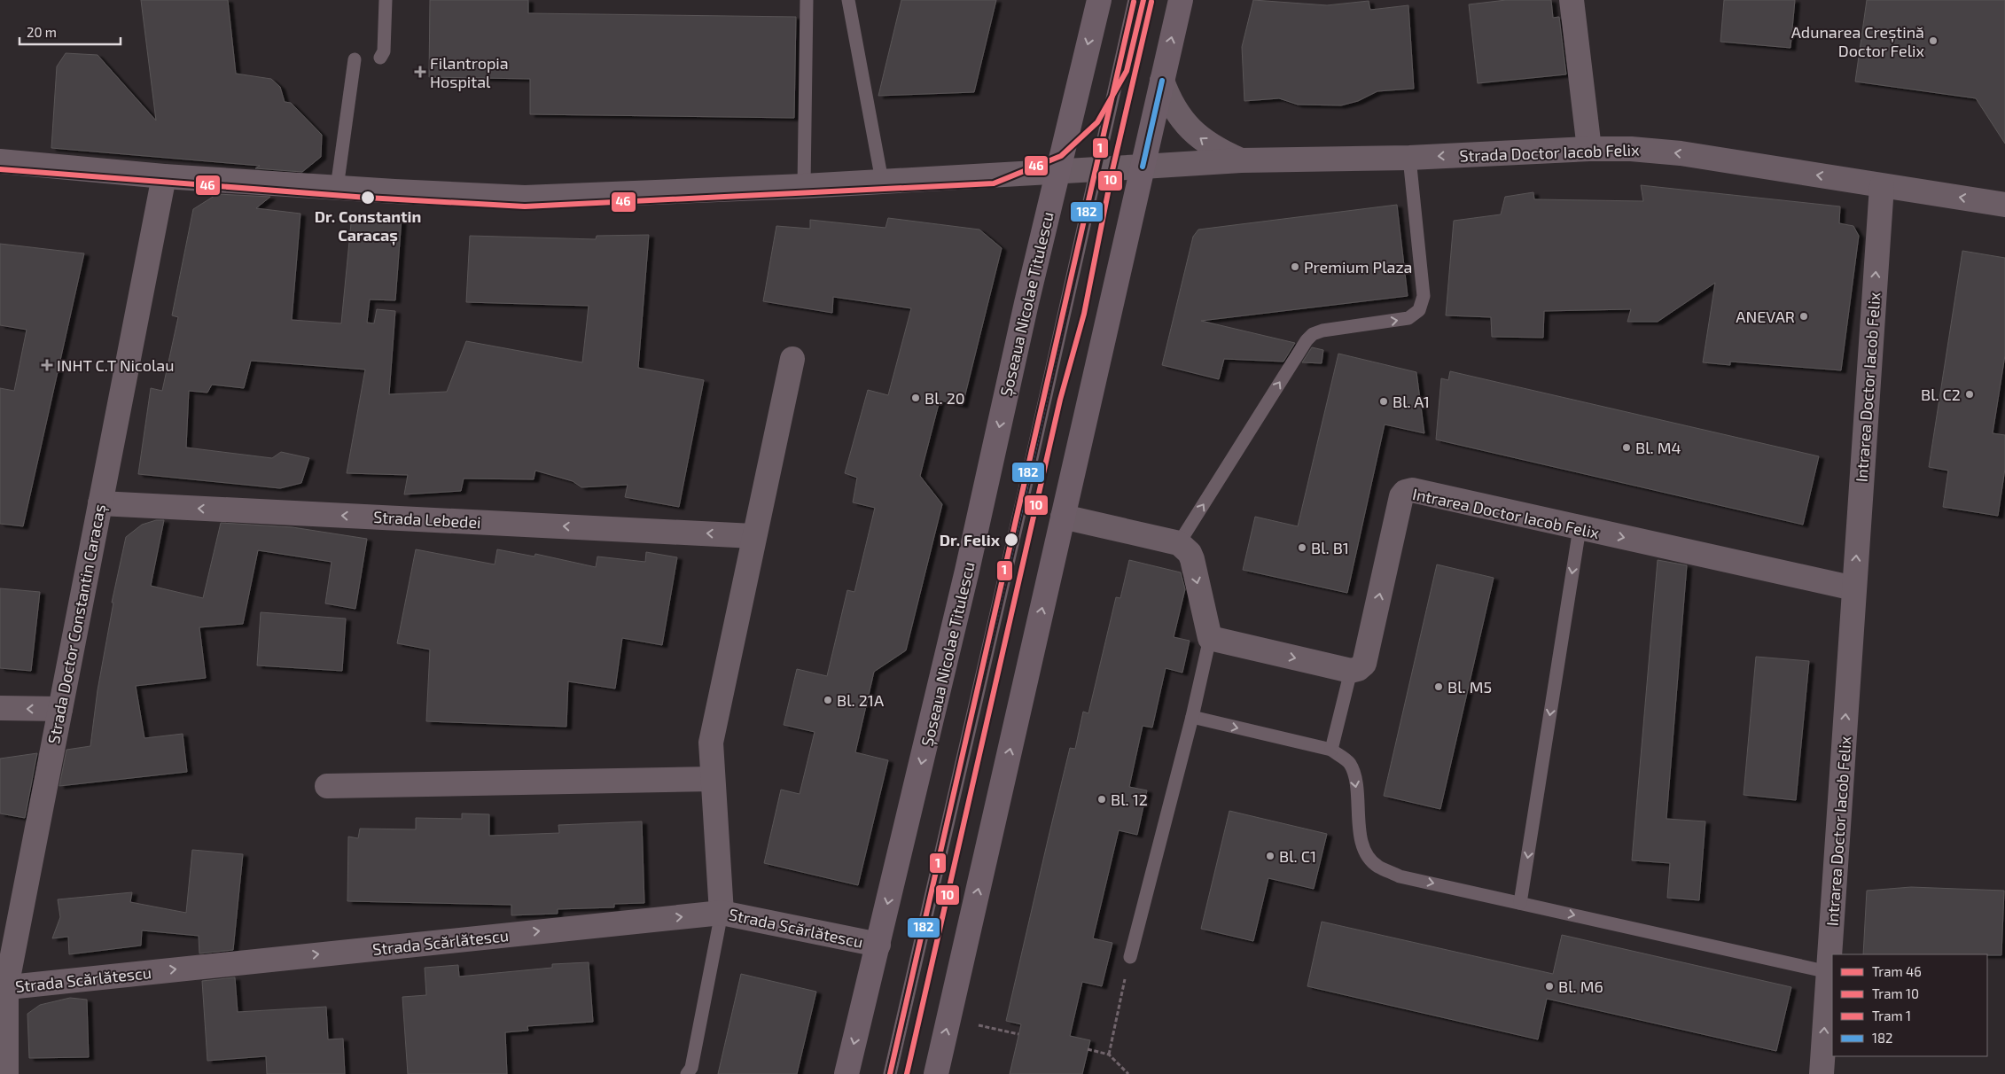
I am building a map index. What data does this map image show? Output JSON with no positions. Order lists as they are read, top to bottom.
{
  "streets": {
    "main road": ["Șoseaua Nicolae Titulescu"],
    "street": [
      "Strada Doctor Iacob Felix",
      "Intrarea Doctor Iacob Felix",
      "Strada Lebedei",
      "Strada Doctor Constantin Caracaș",
      "Strada Scărlătescu"
    ]
  },
  "crossings": [
    ["Strada Doctor Iacob Felix", "Șoseaua Nicolae Titulescu"],
    ["Strada Doctor Iacob Felix", "Intrarea Doctor Iacob Felix"],
    ["Șoseaua Nicolae Titulescu", "Strada Scărlătescu"],
    ["Strada Lebedei", "Strada Doctor Constantin Caracaș"],
    ["Strada Doctor Constantin Caracaș", "Strada Scărlătescu"]
  ],
  "one_way": ["Strada Doctor Iacob Felix", "Strada Lebedei"],
  "places": {
    "other": [
      "Adunarea Creștină Doctor Felix",
      "Dr. Constantin Caracaș",
      "Premium Plaza",
      "ANEVAR",
      "Bl. C2",
      "Bl. 20",
      "Bl. A1",
      "Bl. M4",
      "Dr. Felix",
      "Bl. B1",
      "Bl. M5",
      "Bl. 21A",
      "Bl. 12",
      "Bl. C1",
      "Bl. M6"
    ],
    "health": ["Filantropia Hospital", "INHT C.T Nicolau"]
  },
  "lines": [
    "tram line 46",
    "transit line 182",
    "tram line 10",
    "tram line 1"
  ],
  "legend": [
    "Tram 46",
    "Tram 10",
    "Tram 1",
    "182"
  ],
  "scale_bar": "20 m"
}
